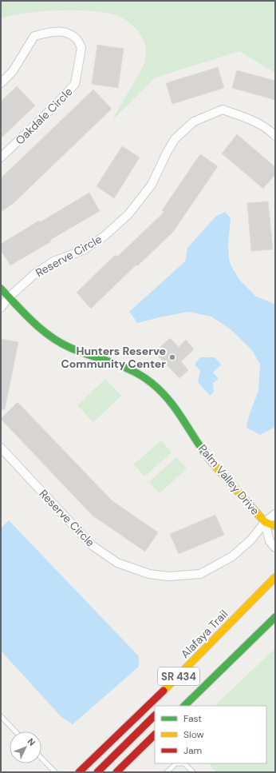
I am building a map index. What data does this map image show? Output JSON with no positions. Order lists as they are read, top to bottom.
{
  "streets": {
    "main road": ["Palm Valley Drive", "Alafaya Trail", "SR 434"],
    "street": ["Oakdale Circle", "Reserve Circle"]
  },
  "crossings": [
    ["Reserve Circle", "Palm Valley Drive"]
  ],
  "places": ["Hunters Reserve Community Center"],
  "legend": ["Fast", "Slow", "Jam"],
  "north": "top right"
}
